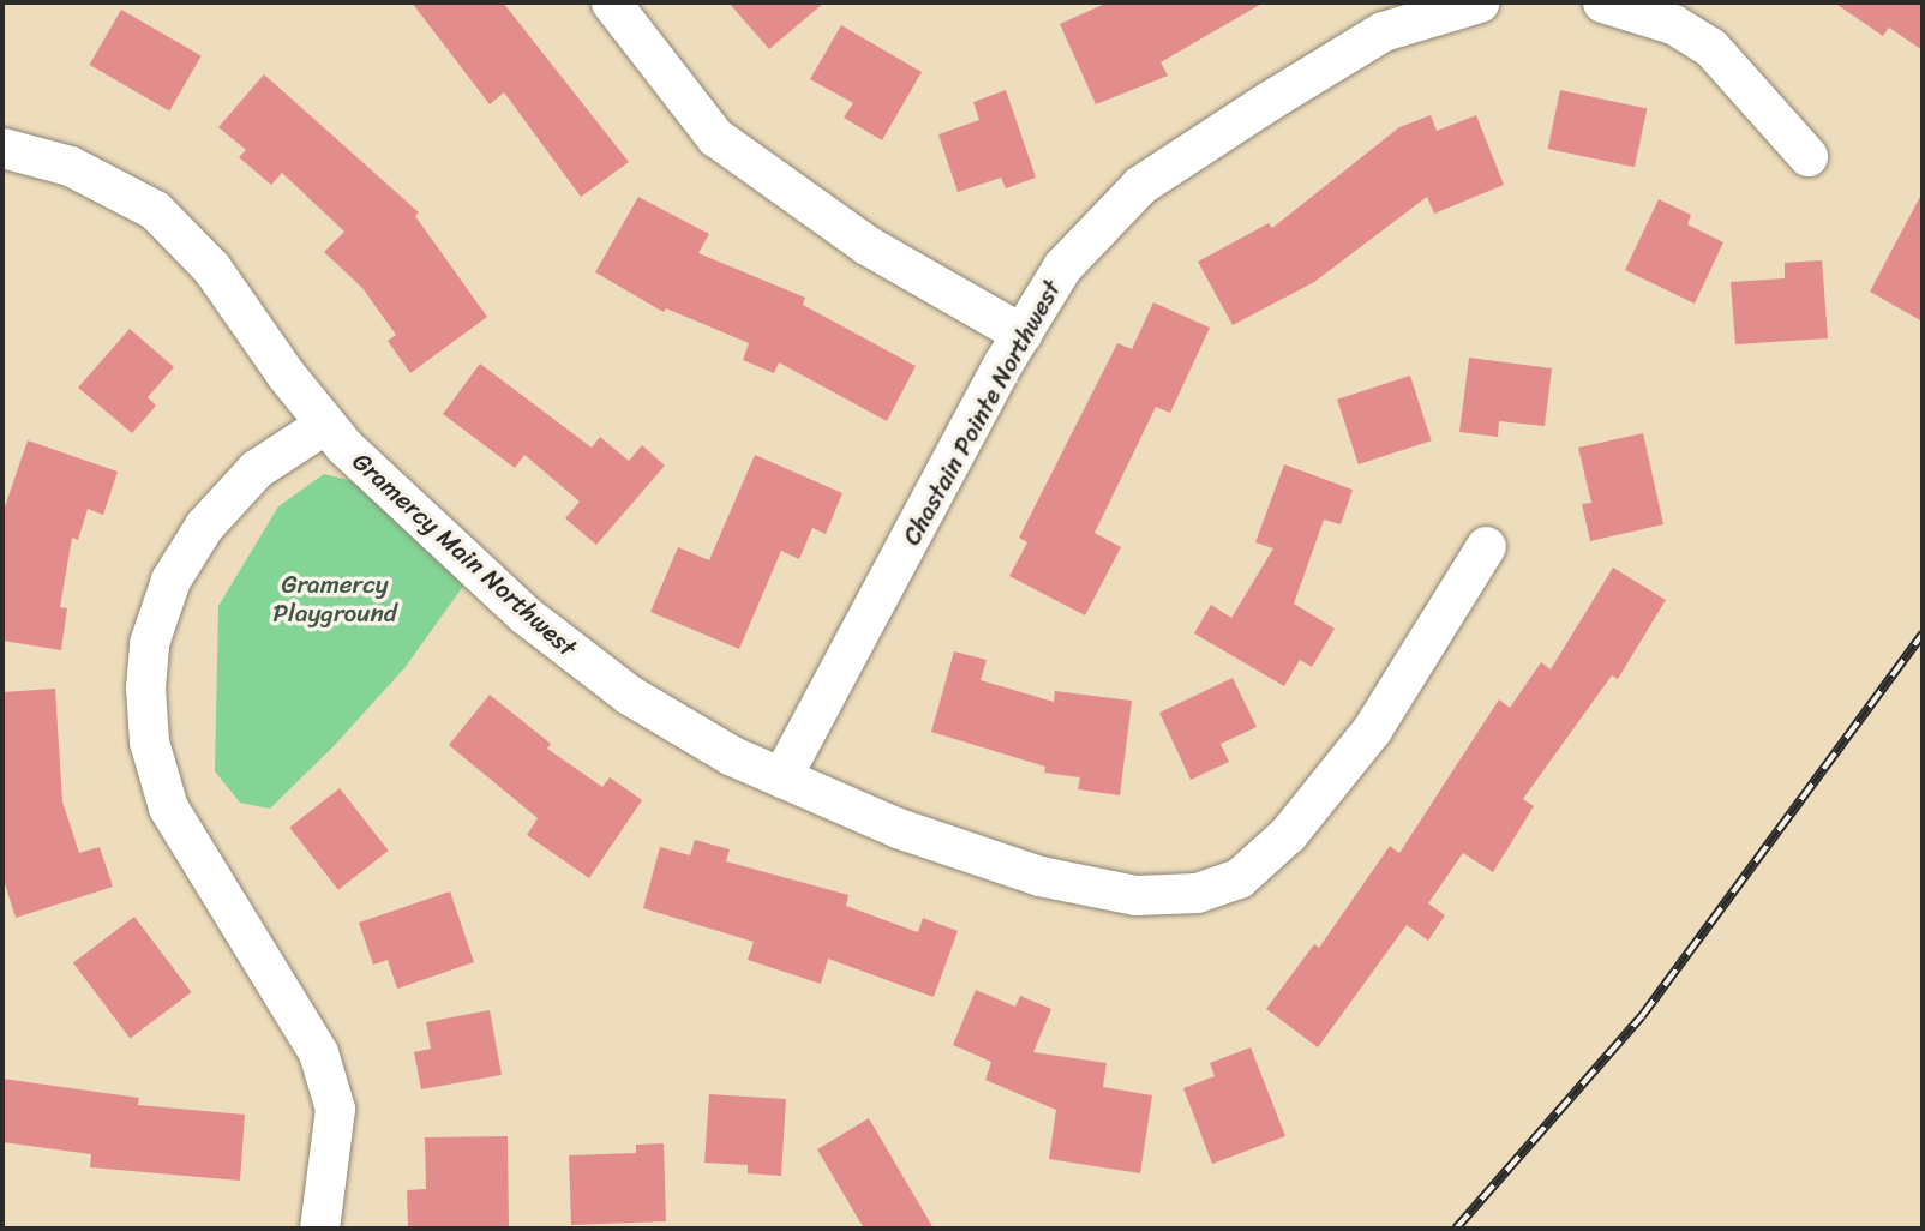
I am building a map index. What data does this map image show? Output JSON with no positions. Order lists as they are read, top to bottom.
{
  "streets": {
    "street": ["Chastain Pointe Northwest", "Gramercy Main Northwest"]
  },
  "crossings": [
    ["Chastain Pointe Northwest", "Gramercy Main Northwest"]
  ],
  "parks": ["Gramercy Playground"]
}
